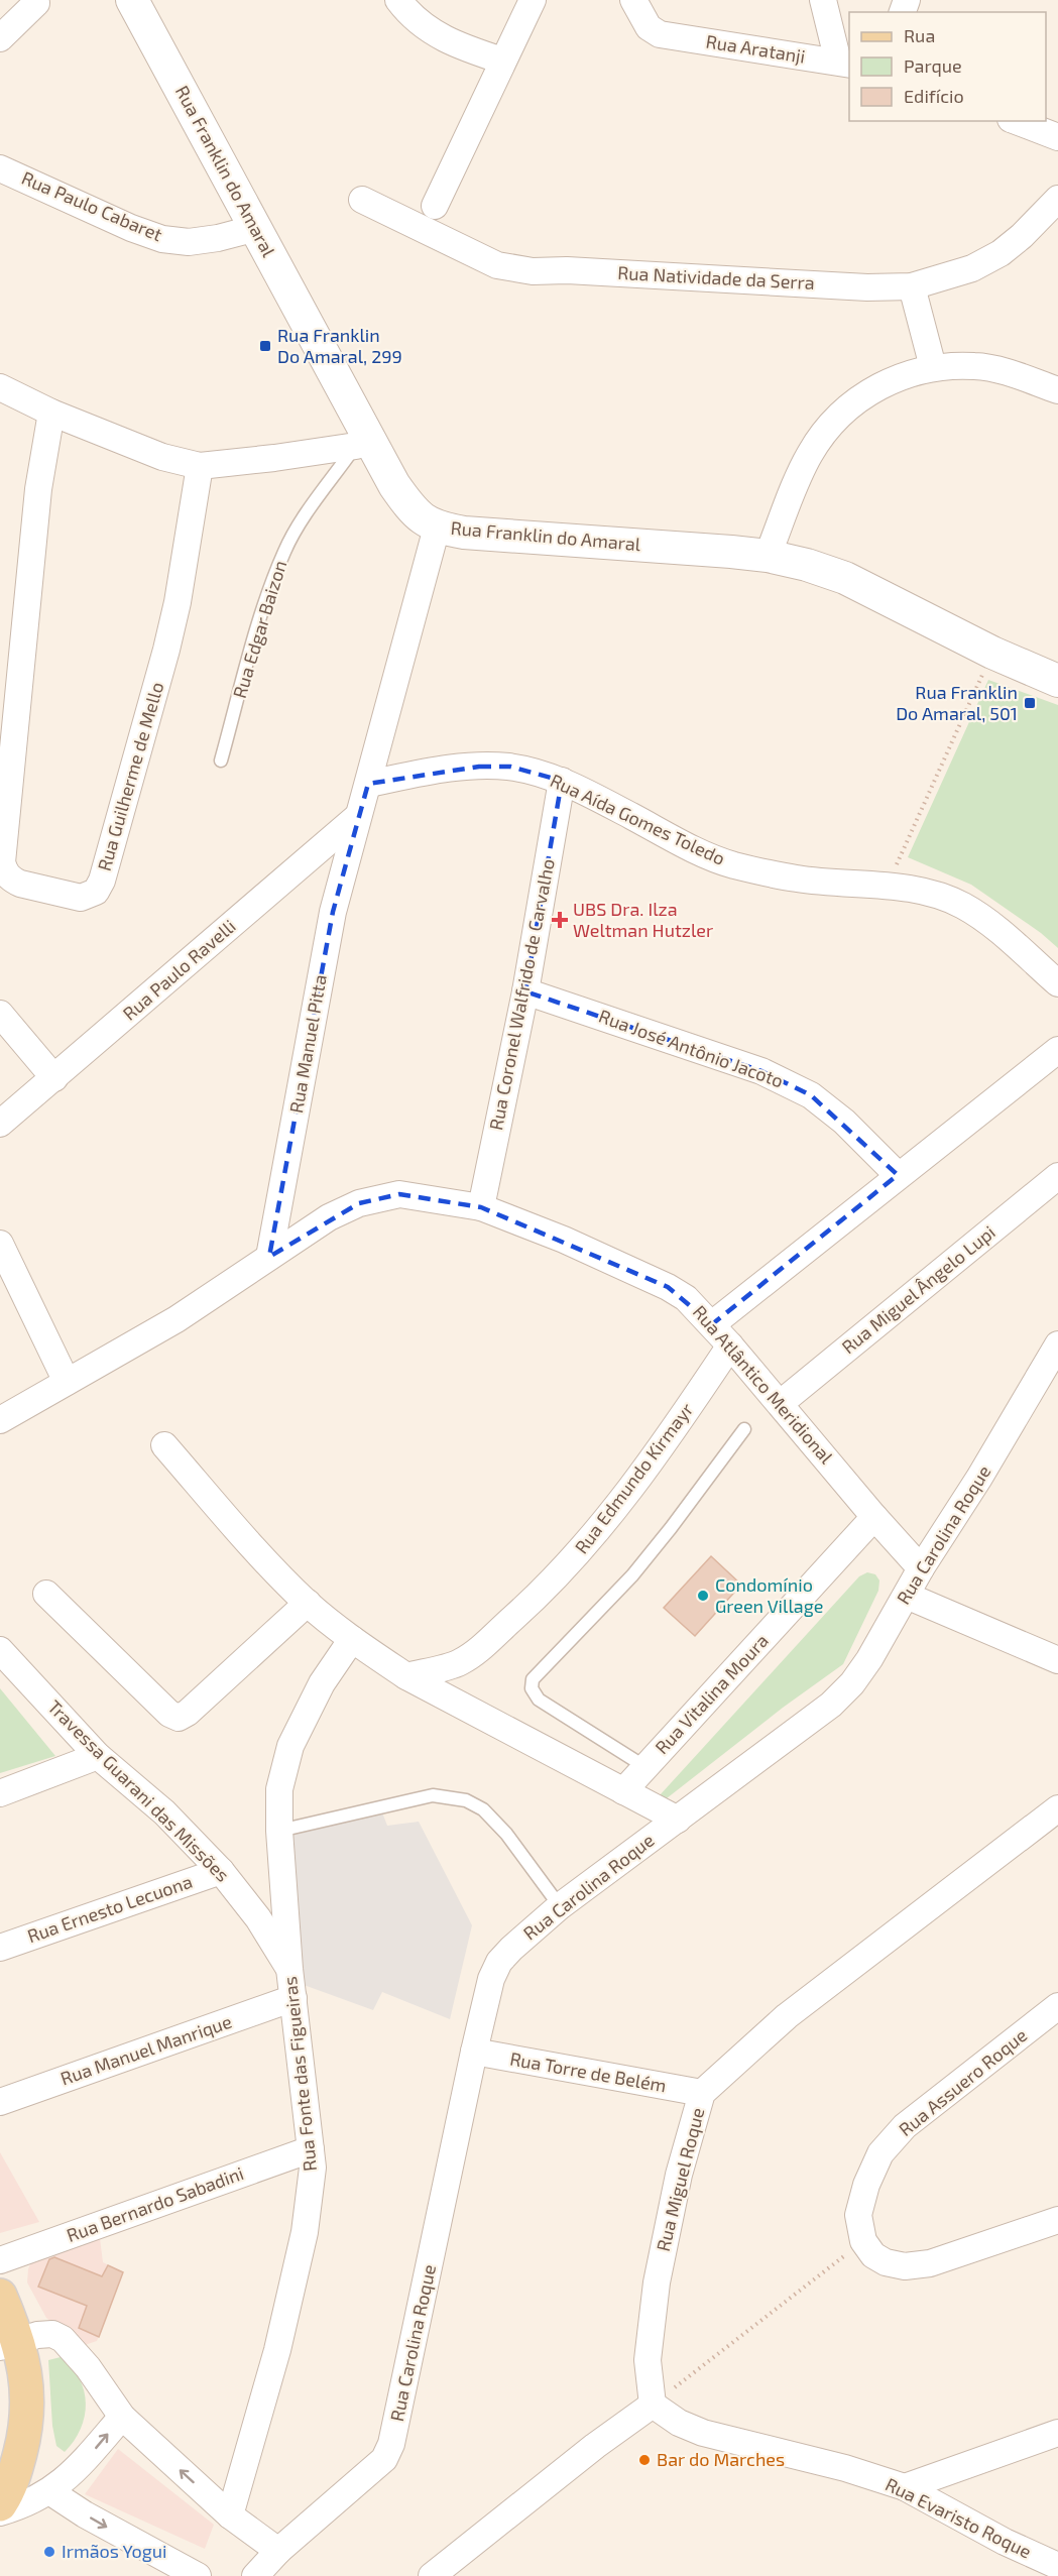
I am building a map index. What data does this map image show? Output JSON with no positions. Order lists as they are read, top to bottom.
{
  "streets": {
    "street": [
      "Rua Aratanji",
      "Rua Franklin do Amaral",
      "Rua Paulo Cabaret",
      "Rua Natividade da Serra",
      "Rua Guilherme de Mello",
      "Rua Aída Gomes Toledo",
      "Rua Paulo Ravelli",
      "Rua Coronel Walfrido de Carvalho",
      "Rua Manuel Pitta",
      "Rua José Antônio Jacoto",
      "Rua Miguel Ângelo Lupi",
      "Rua Atlântico Meridional",
      "Rua Edmundo Kirmayr",
      "Rua Carolina Roque",
      "Rua Vitalina Moura",
      "Travessa Guarani das Missões",
      "Rua Ernesto Lecuona",
      "Rua Manuel Manrique",
      "Rua Torre de Belém",
      "Rua Fonte das Figueiras",
      "Rua Assuero Roque",
      "Rua Miguel Roque",
      "Rua Bernardo Sabadini",
      "Rua Evaristo Roque"
    ],
    "lane": ["Rua Edgar Baizon"]
  },
  "crossings": [
    ["Rua Franklin do Amaral", "Rua Paulo Cabaret"],
    ["Rua Franklin do Amaral", "Rua Edgar Baizon"],
    ["Rua Franklin do Amaral", "Rua Manuel Pitta"],
    ["Rua Aída Gomes Toledo", "Rua Coronel Walfrido de Carvalho"],
    ["Rua Aída Gomes Toledo", "Rua Manuel Pitta"],
    ["Rua Paulo Ravelli", "Rua Manuel Pitta"],
    ["Rua Coronel Walfrido de Carvalho", "Rua José Antônio Jacoto"],
    ["Rua Coronel Walfrido de Carvalho", "Rua Atlântico Meridional"],
    ["Rua Manuel Pitta", "Rua Atlântico Meridional"],
    ["Rua Miguel Ângelo Lupi", "Rua Atlântico Meridional"],
    ["Rua Atlântico Meridional", "Rua Edmundo Kirmayr"],
    ["Rua Atlântico Meridional", "Rua Carolina Roque"],
    ["Rua Atlântico Meridional", "Rua Vitalina Moura"],
    ["Rua Carolina Roque", "Rua Torre de Belém"],
    ["Travessa Guarani das Missões", "Rua Ernesto Lecuona"],
    ["Travessa Guarani das Missões", "Rua Fonte das Figueiras"],
    ["Rua Manuel Manrique", "Rua Fonte das Figueiras"],
    ["Rua Torre de Belém", "Rua Miguel Roque"],
    ["Rua Fonte das Figueiras", "Rua Bernardo Sabadini"],
    ["Rua Miguel Roque", "Rua Evaristo Roque"]
  ],
  "places": {
    "transit": ["Rua Franklin Do Amaral, 299", "Rua Franklin Do Amaral, 501"],
    "health": ["UBS Dra. Ilza Weltman Hutzler"],
    "other": ["Condomínio Green Village", "Bar do Marches", "Irmãos Yogui"]
  },
  "legend": ["Rua", "Parque", "Edifício"]
}
